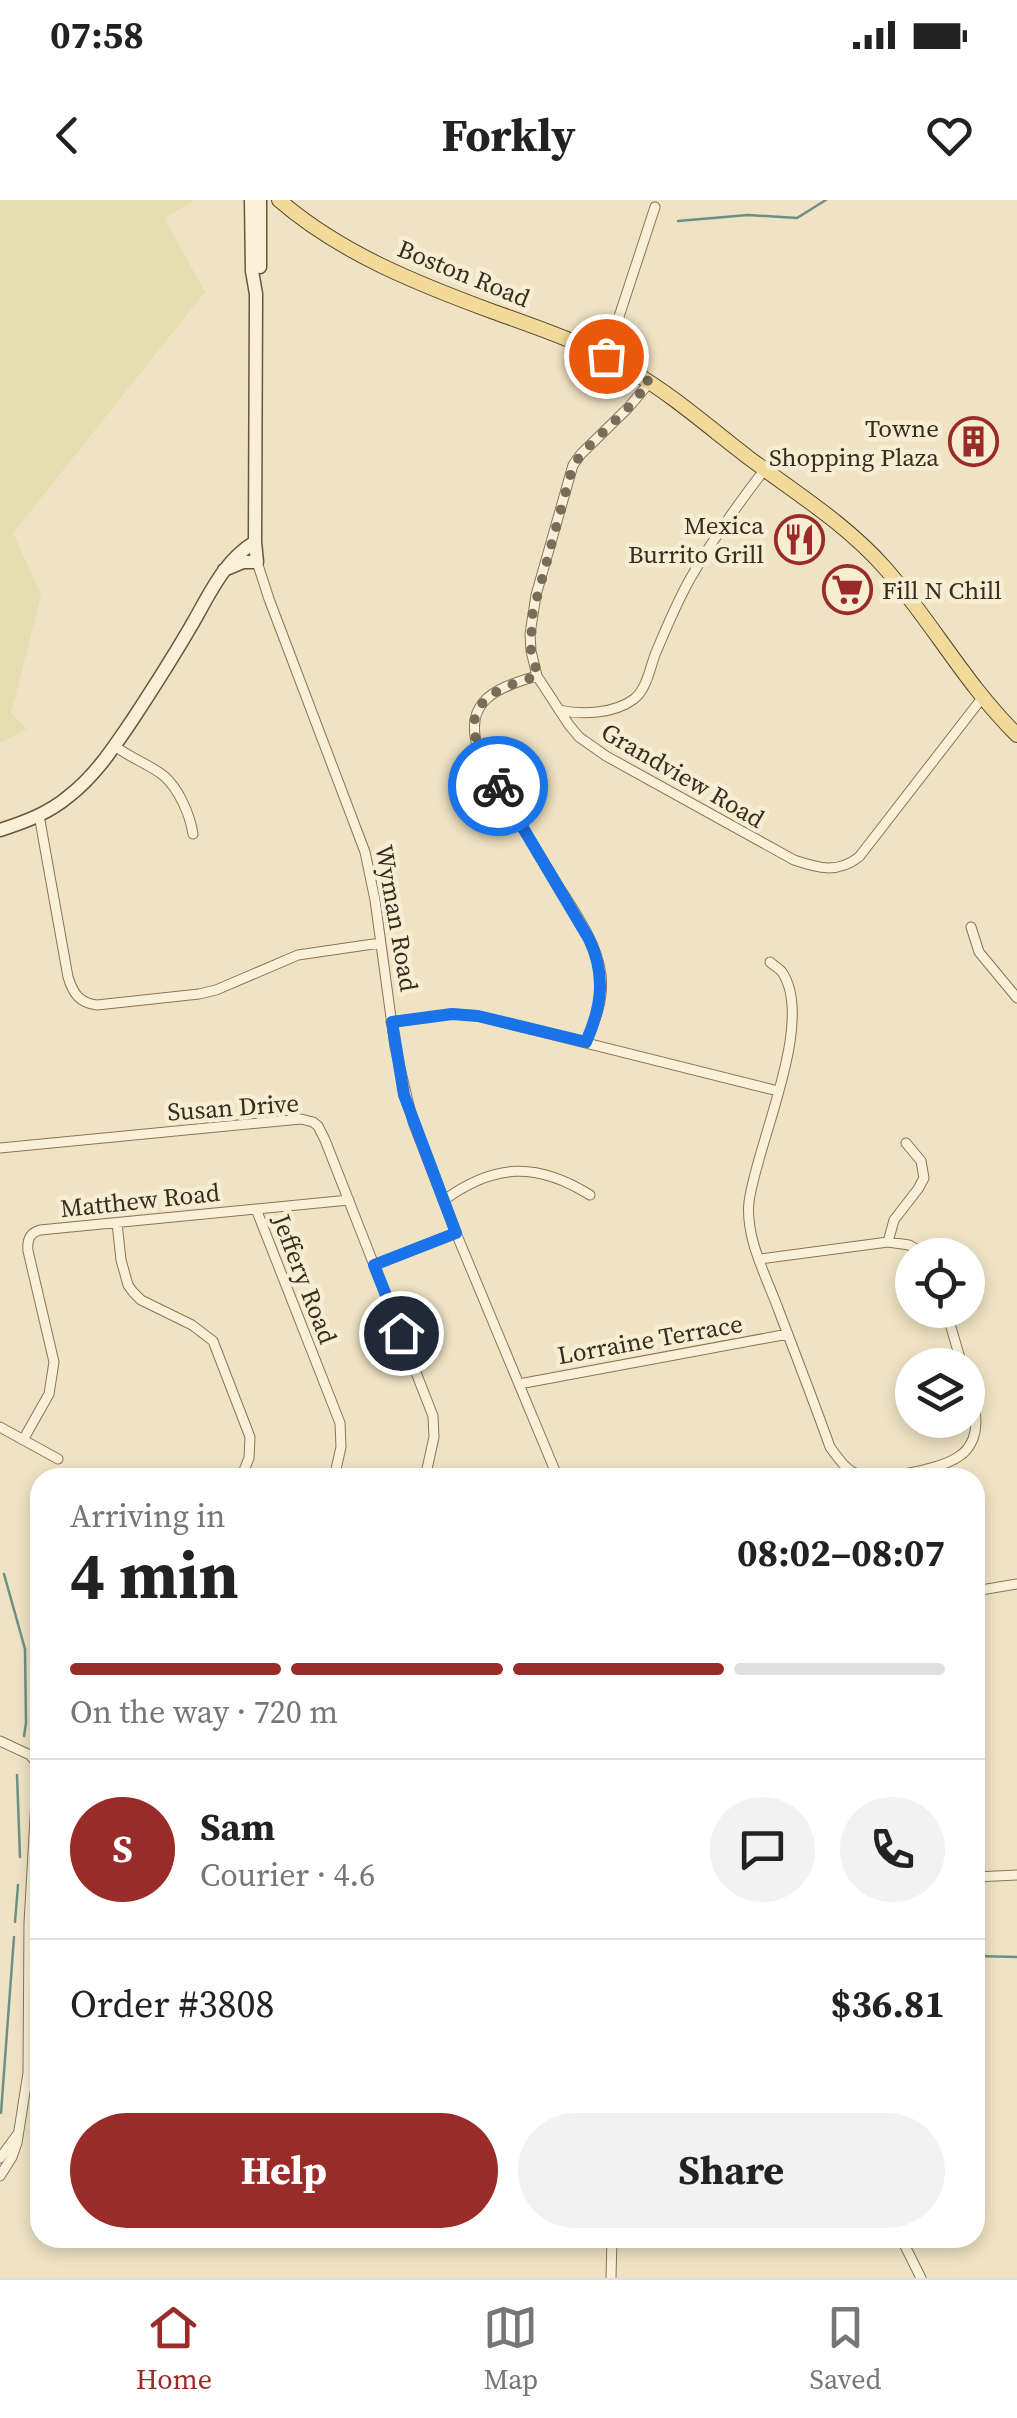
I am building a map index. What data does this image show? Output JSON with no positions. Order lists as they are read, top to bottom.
{
  "streets": {
    "main road": ["Boston Road"],
    "street": [
      "Grandview Road",
      "Wyman Road",
      "Susan Drive",
      "Matthew Road",
      "Jeffery Road",
      "Lorraine Terrace"
    ]
  },
  "crossings": [
    ["Boston Road", "Grandview Road"],
    ["Wyman Road", "Lorraine Terrace"],
    ["Susan Drive", "Matthew Road"],
    ["Matthew Road", "Jeffery Road"]
  ],
  "places": {
    "building": ["Towne Shopping Plaza"],
    "restaurant": ["Mexica Burrito Grill"],
    "supermarket": ["Fill N Chill"]
  },
  "page": {
    "status": "07:58",
    "header": "Forkly",
    "heading": ["4 min", "Arriving in", "08:02–08:07"],
    "panel": [
      "Sam",
      "Courier · 4.6",
      "Order #3808",
      "$36.81"
    ],
    "bar": "On the way · 720 m",
    "round": "S",
    "buttons": ["Help", "Share"],
    "tabs": ["Home", "Map", "Saved"]
  }
}
